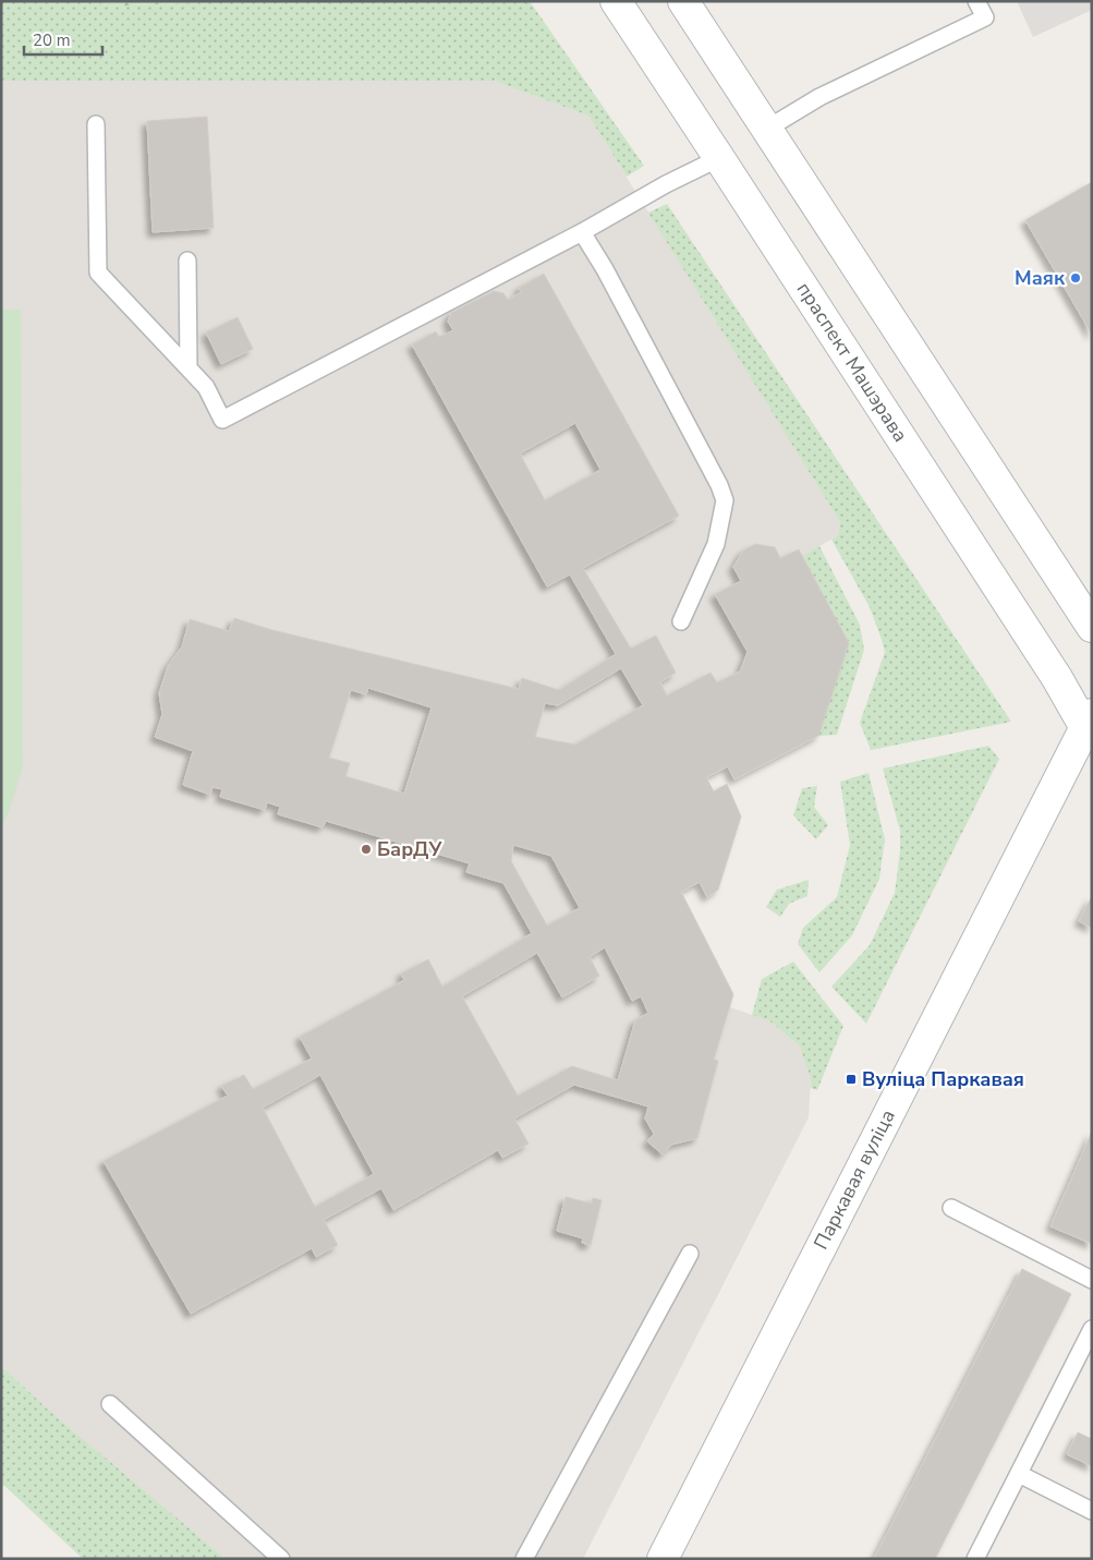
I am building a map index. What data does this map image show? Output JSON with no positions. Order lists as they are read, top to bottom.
{
  "streets": {
    "main road": ["праспект Машэрава", "Паркавая вуліца"]
  },
  "crossings": [
    ["праспект Машэрава", "Паркавая вуліца"]
  ],
  "places": {
    "other": ["Маяк", "БарДУ"],
    "transit": ["Вуліца Паркавая"]
  },
  "scale_bar": "20 m"
}
